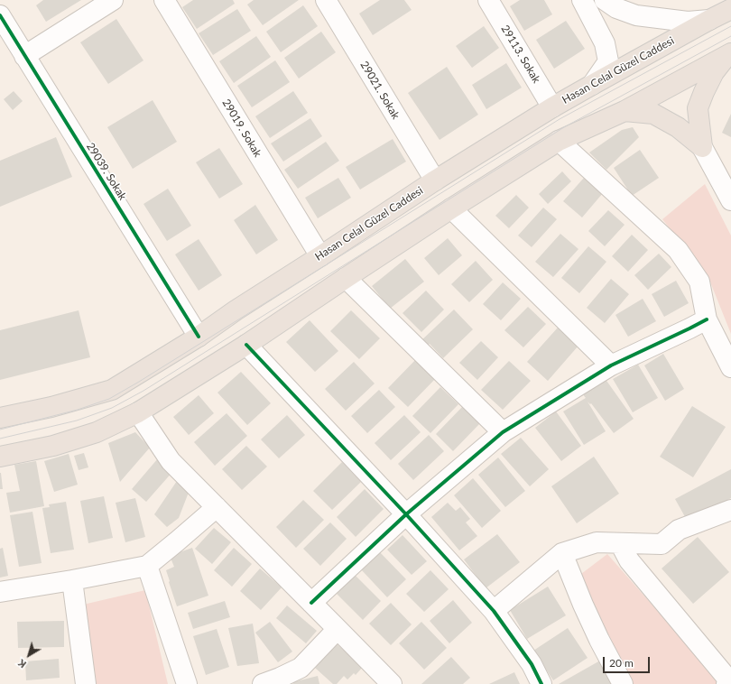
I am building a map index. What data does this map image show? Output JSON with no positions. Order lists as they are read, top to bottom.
{
  "streets": {
    "main road": ["Hasan Celal Güzel Caddesi"],
    "street": [
      "29113. Sokak",
      "29021. Sokak",
      "29019. Sokak",
      "29039. Sokak"
    ]
  },
  "crossings": [
    ["29113. Sokak", "Hasan Celal Güzel Caddesi"],
    ["Hasan Celal Güzel Caddesi", "29021. Sokak"],
    ["Hasan Celal Güzel Caddesi", "29019. Sokak"],
    ["Hasan Celal Güzel Caddesi", "29039. Sokak"]
  ],
  "scale_bar": "20 m",
  "north": "bottom left"
}
